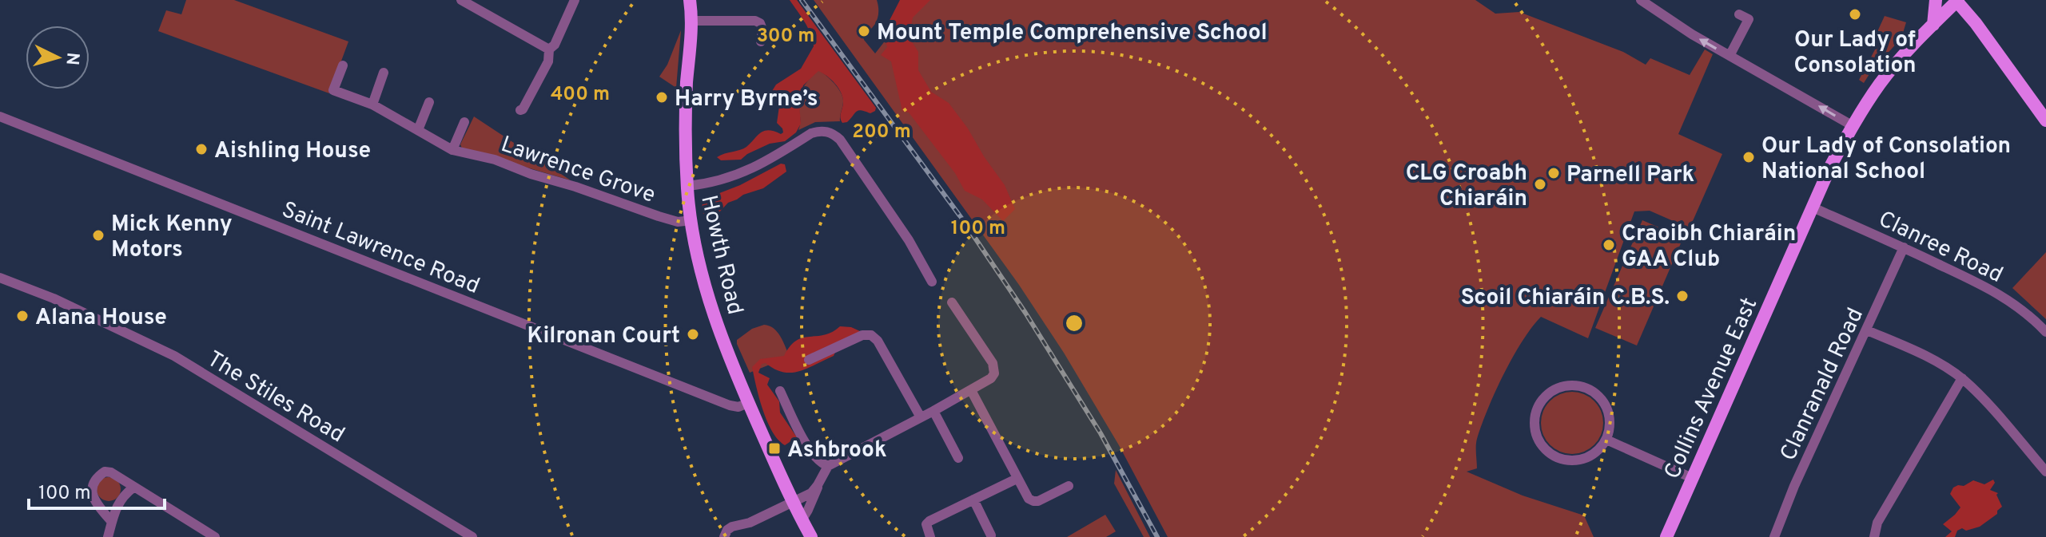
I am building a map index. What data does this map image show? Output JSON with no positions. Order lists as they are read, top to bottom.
{
  "streets": {
    "main road": ["Howth Road", "Collins Avenue East"],
    "street": [
      "Lawrence Grove",
      "Clanree Road",
      "Saint Lawrence Road",
      "Clanranald Road",
      "The Stiles Road"
    ]
  },
  "crossings": [
    ["Lawrence Grove", "Howth Road"],
    ["Clanree Road", "Clanranald Road"],
    ["Clanree Road", "Collins Avenue East"],
    ["Saint Lawrence Road", "Howth Road"]
  ],
  "places": {
    "other": [
      "Our Lady of Consolation",
      "Mount Temple Comprehensive School",
      "Harry Byrne’s",
      "Aishling House",
      "Our Lady of Consolation National School",
      "Parnell Park",
      "CLG Croabh Chiaráin",
      "Mick Kenny Motors",
      "Craoibh Chiaráin GAA Club",
      "Scoil Chiaráin C.B.S.",
      "Alana House",
      "Kilronan Court"
    ],
    "transit": ["Ashbrook"]
  },
  "scale_bar": "100 m",
  "north": "right",
  "rings": [
    "300 m",
    "400 m",
    "200 m",
    "100 m"
  ]
}
